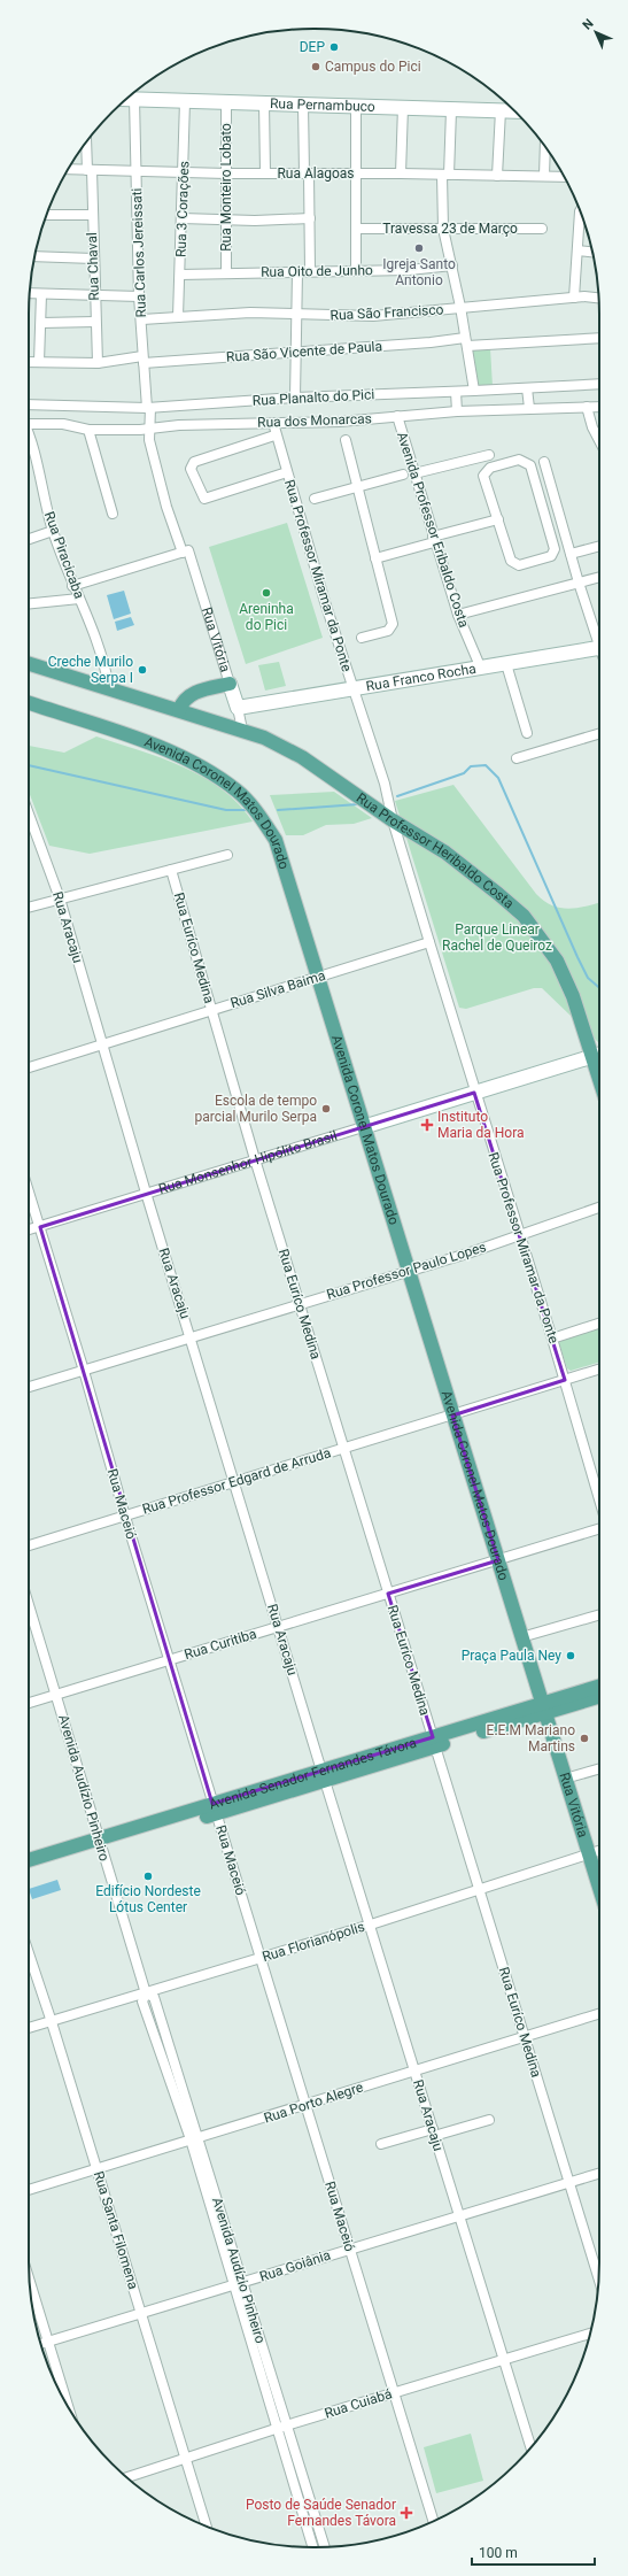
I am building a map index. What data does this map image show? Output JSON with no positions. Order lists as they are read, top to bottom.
{
  "streets": {
    "main road": [
      "Rua Pernambuco",
      "Rua Vitória",
      "Rua Franco Rocha",
      "Avenida Coronel Matos Dourado",
      "Rua Professor Heribaldo Costa",
      "Rua Monsenhor Hipólito Brasil",
      "Avenida Senador Fernandes Távora"
    ],
    "street": [
      "Rua Alagoas",
      "Rua Monteiro Lobato",
      "Rua 3 Corações",
      "Travessa 23 de Março",
      "Rua Carlos Jereissati",
      "Rua Chaval",
      "Rua Oito de Junho",
      "Rua São Francisco",
      "Rua São Vicente de Paula",
      "Rua Planalto do Pici",
      "Rua dos Monarcas",
      "Avenida Professor Eribaldo Costa",
      "Rua Piracicaba",
      "Rua Professor Miramar da Ponte",
      "Rua Aracaju",
      "Rua Euríco Medina",
      "Rua Silva Baima",
      "Rua Professor Paulo Lopes",
      "Rua Professor Edgard de Arruda",
      "Rua Maceió",
      "Rua Curitiba",
      "Avenida Audízio Pinheiro",
      "Rua Florianópolis",
      "Rua Porto Alegre",
      "Rua Santa Filomena",
      "Rua Goiânia",
      "Rua Cuiabá"
    ]
  },
  "crossings": [
    ["Rua Pernambuco", "Rua Monteiro Lobato"],
    ["Rua Pernambuco", "Rua 3 Corações"],
    ["Rua Pernambuco", "Rua Carlos Jereissati"],
    ["Rua Alagoas", "Rua Monteiro Lobato"],
    ["Rua Alagoas", "Rua 3 Corações"],
    ["Rua Alagoas", "Rua Carlos Jereissati"],
    ["Rua Alagoas", "Rua Chaval"],
    ["Rua Monteiro Lobato", "Rua Oito de Junho"],
    ["Rua 3 Corações", "Rua Oito de Junho"],
    ["Rua 3 Corações", "Rua São Francisco"],
    ["Rua Carlos Jereissati", "Rua São Francisco"],
    ["Rua Carlos Jereissati", "Rua São Vicente de Paula"],
    ["Rua Carlos Jereissati", "Rua Planalto do Pici"],
    ["Rua Carlos Jereissati", "Rua Vitória"],
    ["Rua Chaval", "Rua São Vicente de Paula"],
    ["Rua Planalto do Pici", "Rua Vitória"],
    ["Rua dos Monarcas", "Avenida Professor Eribaldo Costa"],
    ["Rua dos Monarcas", "Rua Professor Miramar da Ponte"],
    ["Rua dos Monarcas", "Rua Vitória"],
    ["Avenida Professor Eribaldo Costa", "Rua Franco Rocha"],
    ["Rua Professor Miramar da Ponte", "Rua Franco Rocha"],
    ["Rua Professor Miramar da Ponte", "Rua Professor Heribaldo Costa"],
    ["Rua Professor Miramar da Ponte", "Rua Silva Baima"],
    ["Rua Professor Miramar da Ponte", "Rua Monsenhor Hipólito Brasil"],
    ["Rua Professor Miramar da Ponte", "Rua Professor Paulo Lopes"],
    ["Rua Professor Miramar da Ponte", "Rua Professor Edgard de Arruda"],
    ["Rua Vitória", "Rua Franco Rocha"],
    ["Rua Vitória", "Avenida Coronel Matos Dourado"],
    ["Rua Vitória", "Rua Professor Heribaldo Costa"],
    ["Rua Vitória", "Avenida Senador Fernandes Távora"],
    ["Rua Vitória", "Rua Florianópolis"],
    ["Avenida Coronel Matos Dourado", "Rua Silva Baima"],
    ["Avenida Coronel Matos Dourado", "Rua Monsenhor Hipólito Brasil"],
    ["Avenida Coronel Matos Dourado", "Rua Professor Paulo Lopes"],
    ["Avenida Coronel Matos Dourado", "Rua Professor Edgard de Arruda"],
    ["Avenida Coronel Matos Dourado", "Rua Curitiba"],
    ["Avenida Coronel Matos Dourado", "Avenida Senador Fernandes Távora"],
    ["Rua Professor Heribaldo Costa", "Rua Monsenhor Hipólito Brasil"],
    ["Rua Aracaju", "Rua Silva Baima"],
    ["Rua Aracaju", "Rua Monsenhor Hipólito Brasil"],
    ["Rua Aracaju", "Rua Professor Paulo Lopes"],
    ["Rua Aracaju", "Rua Professor Edgard de Arruda"],
    ["Rua Aracaju", "Rua Curitiba"],
    ["Rua Aracaju", "Avenida Senador Fernandes Távora"],
    ["Rua Aracaju", "Rua Florianópolis"],
    ["Rua Aracaju", "Rua Porto Alegre"],
    ["Rua Aracaju", "Rua Goiânia"],
    ["Rua Aracaju", "Rua Cuiabá"],
    ["Rua Euríco Medina", "Rua Silva Baima"],
    ["Rua Euríco Medina", "Rua Monsenhor Hipólito Brasil"],
    ["Rua Euríco Medina", "Rua Professor Paulo Lopes"],
    ["Rua Euríco Medina", "Rua Professor Edgard de Arruda"],
    ["Rua Euríco Medina", "Rua Curitiba"],
    ["Rua Euríco Medina", "Avenida Senador Fernandes Távora"],
    ["Rua Euríco Medina", "Rua Florianópolis"],
    ["Rua Euríco Medina", "Rua Porto Alegre"],
    ["Rua Euríco Medina", "Rua Goiânia"],
    ["Rua Monsenhor Hipólito Brasil", "Rua Maceió"],
    ["Rua Professor Paulo Lopes", "Rua Maceió"],
    ["Rua Professor Edgard de Arruda", "Rua Maceió"],
    ["Rua Maceió", "Rua Curitiba"],
    ["Rua Maceió", "Avenida Senador Fernandes Távora"],
    ["Rua Maceió", "Rua Florianópolis"],
    ["Rua Maceió", "Rua Porto Alegre"],
    ["Rua Maceió", "Rua Goiânia"],
    ["Rua Maceió", "Rua Cuiabá"],
    ["Rua Curitiba", "Avenida Audízio Pinheiro"],
    ["Avenida Senador Fernandes Távora", "Avenida Audízio Pinheiro"],
    ["Avenida Audízio Pinheiro", "Rua Florianópolis"],
    ["Avenida Audízio Pinheiro", "Rua Porto Alegre"],
    ["Avenida Audízio Pinheiro", "Rua Goiânia"],
    ["Avenida Audízio Pinheiro", "Rua Cuiabá"],
    ["Rua Florianópolis", "Rua Santa Filomena"],
    ["Rua Porto Alegre", "Rua Santa Filomena"],
    ["Rua Santa Filomena", "Rua Goiânia"],
    ["Rua Santa Filomena", "Rua Cuiabá"]
  ],
  "parks": ["Parque Linear Rachel de Queiroz"],
  "places": {
    "other": [
      "DEP",
      "Campus do Pici",
      "Igreja Santo Antonio",
      "Areninha do Pici",
      "Creche Murilo Serpa I",
      "Escola de tempo parcial Murilo Serpa",
      "Praça Paula Ney",
      "E.E.M Mariano Martins",
      "Edifício Nordeste Lótus Center"
    ],
    "health": ["Instituto Maria da Hora", "Posto de Saúde Senador Fernandes Távora"]
  },
  "scale_bar": "100 m",
  "north": "top left"
}
